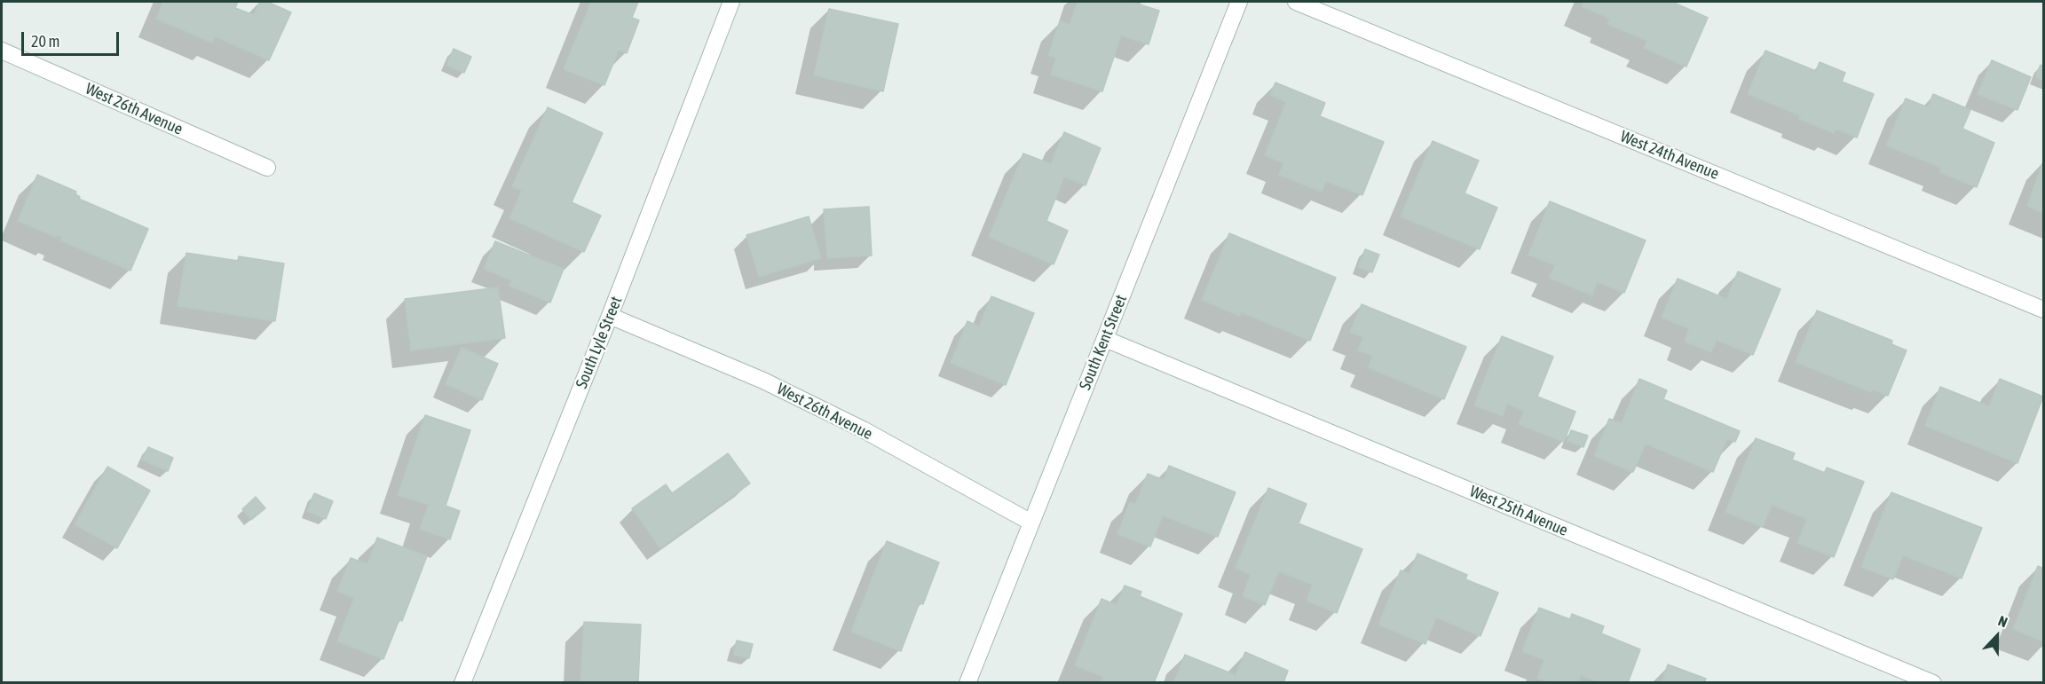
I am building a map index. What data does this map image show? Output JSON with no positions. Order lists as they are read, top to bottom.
{
  "streets": {
    "street": [
      "West 26th Avenue",
      "West 24th Avenue",
      "South Lyle Street",
      "South Kent Street",
      "West 25th Avenue"
    ]
  },
  "crossings": [
    ["West 26th Avenue", "South Lyle Street"],
    ["West 26th Avenue", "South Kent Street"],
    ["South Kent Street", "West 25th Avenue"]
  ],
  "scale_bar": "20 m",
  "north": "top"
}
